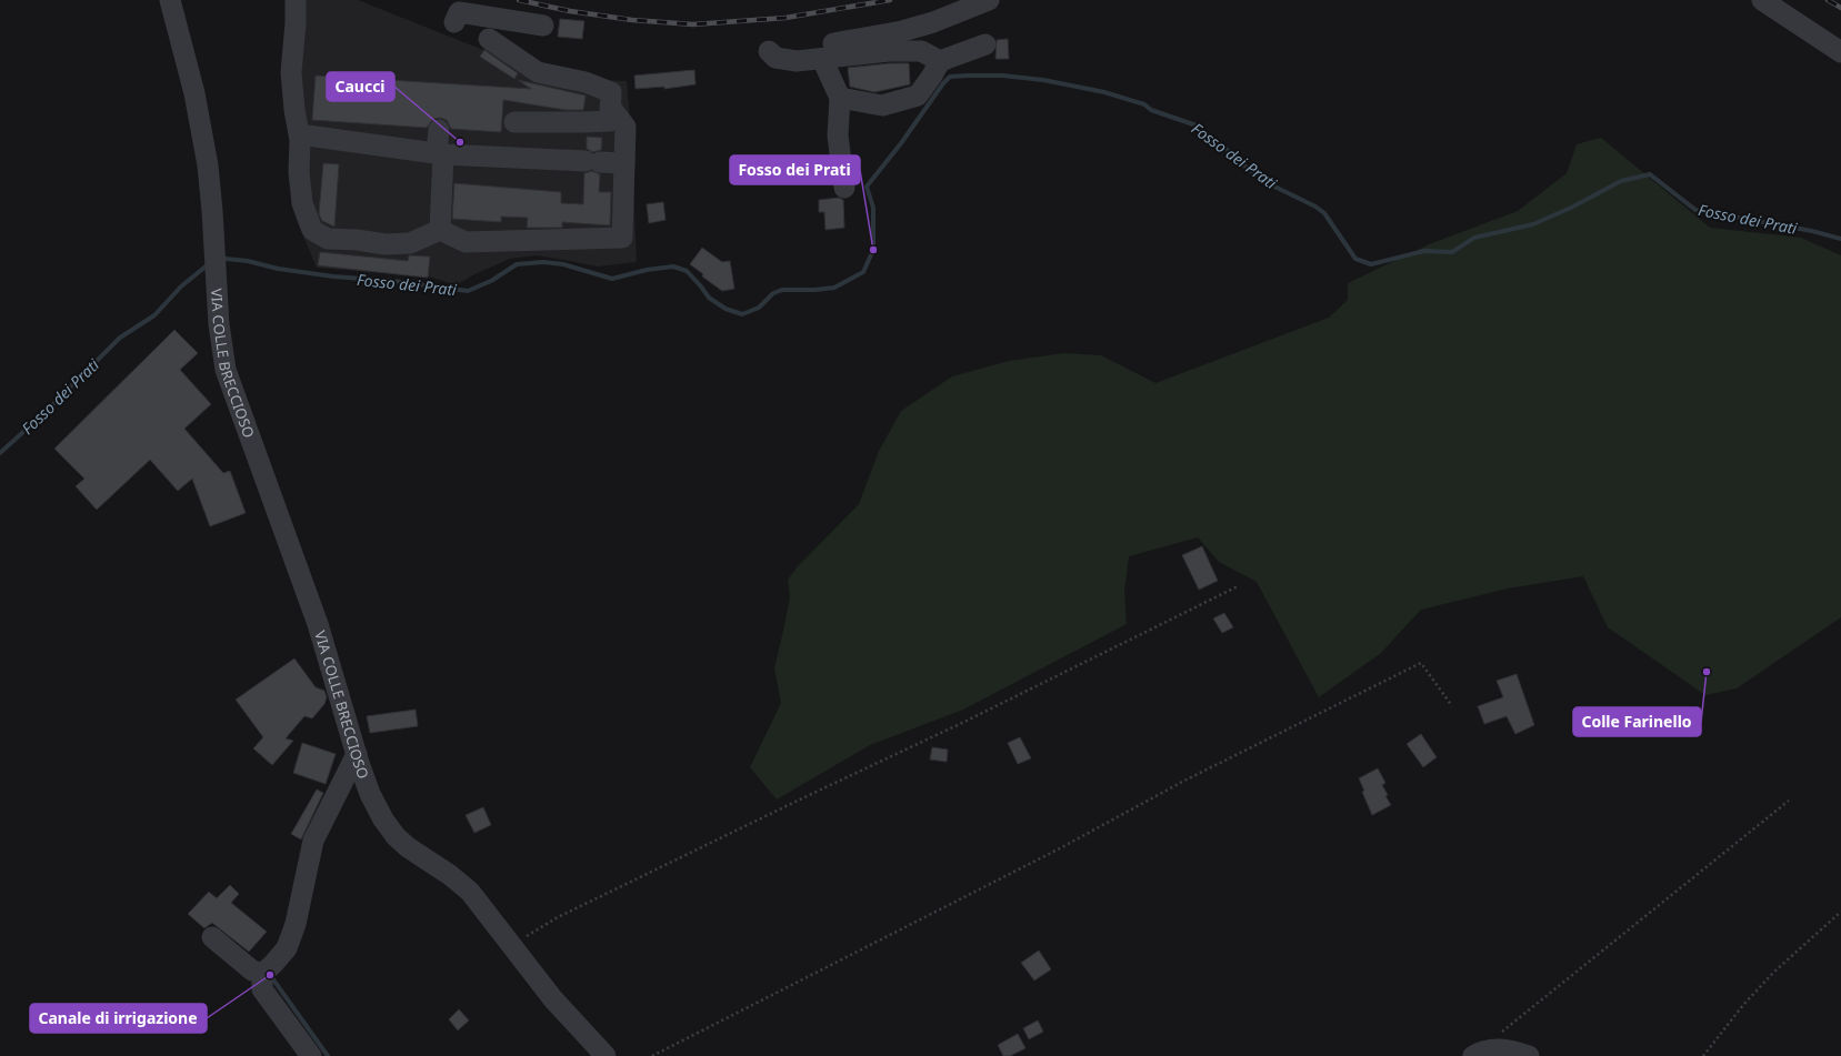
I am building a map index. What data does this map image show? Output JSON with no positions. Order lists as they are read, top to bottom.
{
  "streets": {
    "street": ["VIA COLLE BRECCIOSO"]
  },
  "water": ["Fosso dei Prati"],
  "places": [
    "Caucci",
    "Fosso dei Prati",
    "Colle Farinello",
    "Canale di irrigazione"
  ]
}
